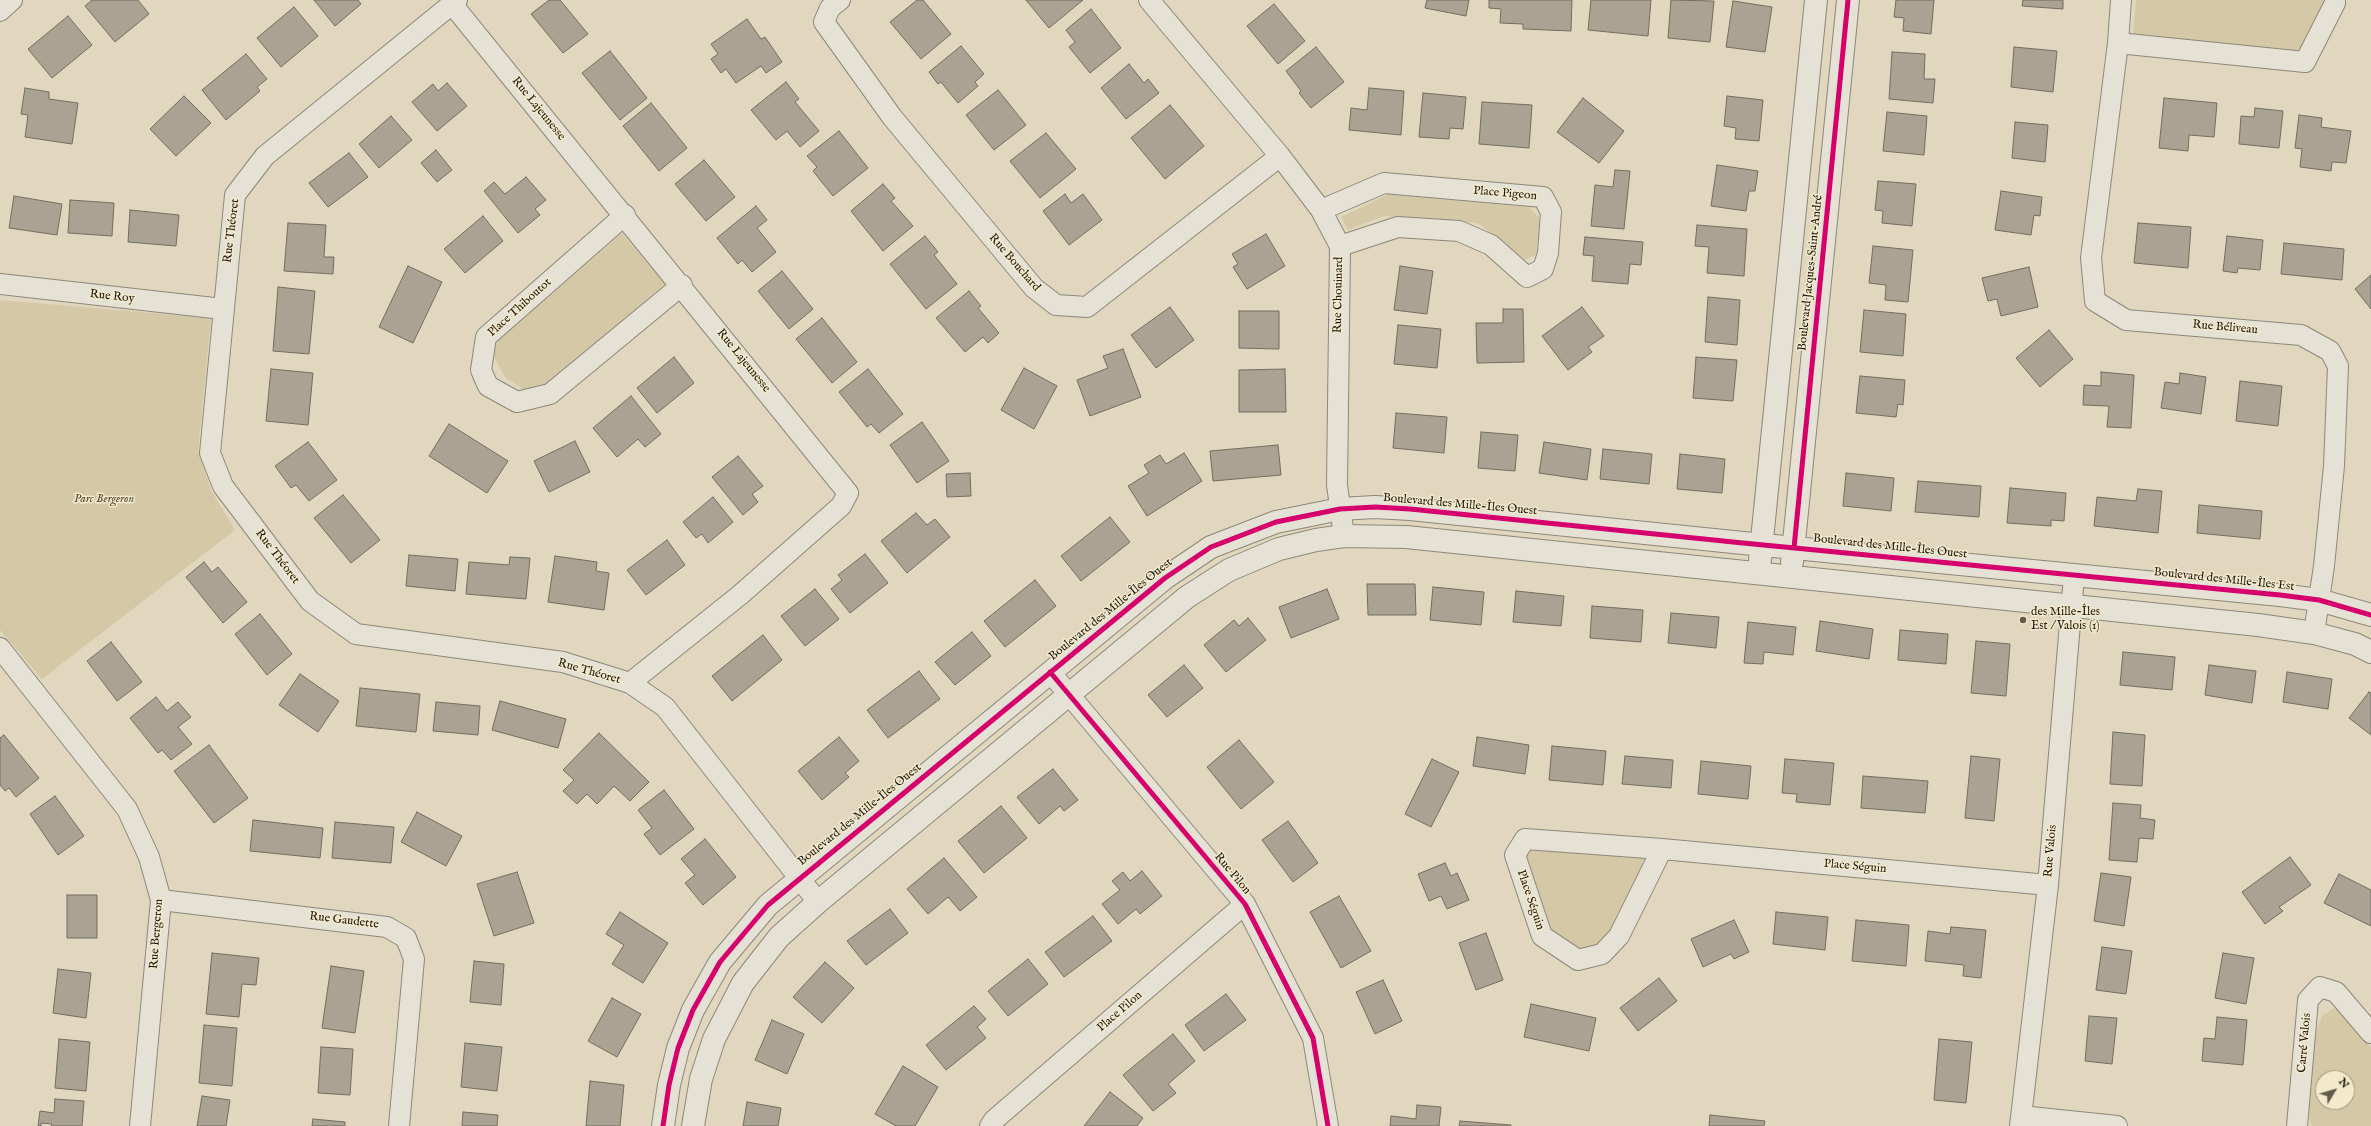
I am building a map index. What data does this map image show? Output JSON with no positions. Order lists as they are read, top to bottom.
{
  "streets": {
    "street": [
      "Rue Lajeunesse",
      "Place Pigeon",
      "Rue Théoret",
      "Rue Bouchard",
      "Boulevard Jacques-Saint-André",
      "Rue Chouinard",
      "Rue Roy",
      "Place Thiboutot",
      "Rue Béliveau",
      "Boulevard des Mille-Îles Ouest",
      "Boulevard des Mille-Îles Est",
      "Rue Valois",
      "Place Séguin",
      "Rue Pilon",
      "Rue Gaudette",
      "Rue Bergeron",
      "Place Pilon",
      "Carré Valois"
    ]
  },
  "crossings": [
    ["Rue Lajeunesse", "Rue Théoret"],
    ["Rue Lajeunesse", "Place Thiboutot"],
    ["Place Pigeon", "Rue Chouinard"],
    ["Rue Théoret", "Rue Roy"],
    ["Rue Théoret", "Boulevard des Mille-Îles Ouest"],
    ["Rue Bouchard", "Rue Chouinard"],
    ["Boulevard Jacques-Saint-André", "Boulevard des Mille-Îles Ouest"],
    ["Rue Chouinard", "Boulevard des Mille-Îles Ouest"],
    ["Rue Béliveau", "Boulevard des Mille-Îles Est"],
    ["Boulevard des Mille-Îles Ouest", "Boulevard des Mille-Îles Est"],
    ["Boulevard des Mille-Îles Ouest", "Rue Valois"],
    ["Boulevard des Mille-Îles Ouest", "Rue Pilon"],
    ["Boulevard des Mille-Îles Est", "Rue Valois"],
    ["Rue Valois", "Place Séguin"],
    ["Rue Pilon", "Place Pilon"],
    ["Rue Gaudette", "Rue Bergeron"]
  ],
  "parks": ["Parc Bergeron"],
  "places": ["des Mille-Îles Est / Valois (1)"],
  "north": "top right"
}
